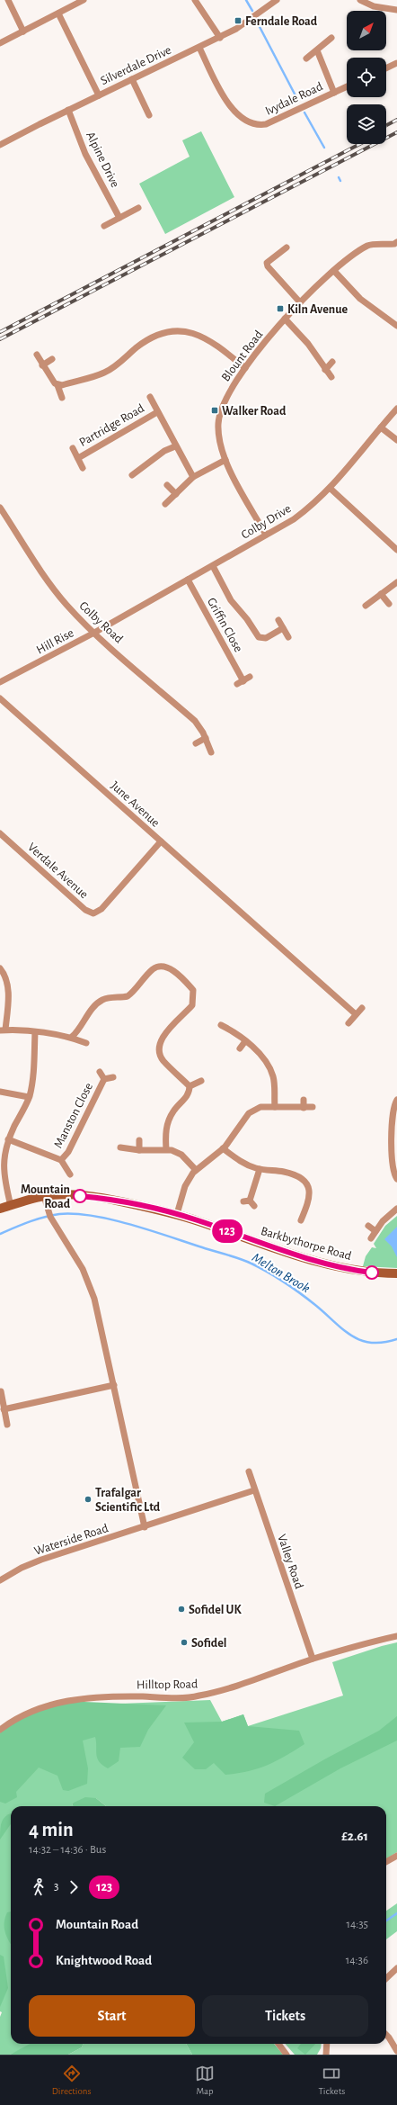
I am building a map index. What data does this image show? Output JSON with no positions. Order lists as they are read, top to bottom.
{
  "streets": {
    "street": [
      "Silverdale Drive",
      "Ivydale Road",
      "Alpine Drive",
      "Blount Road",
      "Partridge Road",
      "Colby Drive",
      "Colby Road",
      "Griffin Close",
      "Hill Rise",
      "June Avenue",
      "Verdale Avenue",
      "Manston Close",
      "Barkbythorpe Road",
      "Waterside Road",
      "Valley Road",
      "Hilltop Road"
    ]
  },
  "crossings": [
    ["Silverdale Drive", "Ivydale Road"],
    ["Silverdale Drive", "Alpine Drive"],
    ["Blount Road", "Colby Drive"],
    ["Colby Drive", "Griffin Close"],
    ["Colby Drive", "Hill Rise"],
    ["Colby Road", "Hill Rise"],
    ["June Avenue", "Verdale Avenue"],
    ["Waterside Road", "Valley Road"],
    ["Valley Road", "Hilltop Road"]
  ],
  "water": ["Melton Brook"],
  "places": {
    "transit": ["Ferndale Road", "Kiln Avenue", "Walker Road"],
    "other": [
      "Mountain Road",
      "Trafalgar Scientific Ltd",
      "Sofidel UK",
      "Sofidel"
    ]
  },
  "lines": ["bus line 123"],
  "north": "top right",
  "page": {
    "on_map": "123",
    "heading": ["4 min", "14:32 – 14:36 · Bus", "£2.61"],
    "legs": ["3", "123"],
    "list": [
      {
        "name": "Mountain Road",
        "value": "14:35"
      },
      {
        "name": "Knightwood Road",
        "value": "14:36"
      }
    ],
    "buttons": ["Start", "Tickets"],
    "tabs": ["Directions", "Map", "Tickets"]
  }
}
